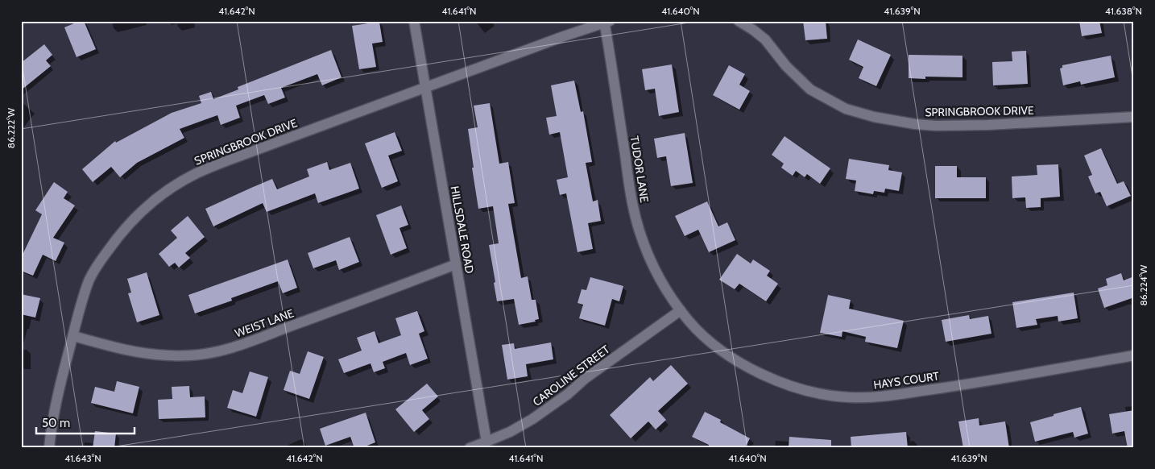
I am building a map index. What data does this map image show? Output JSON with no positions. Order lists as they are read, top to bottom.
{
  "streets": {
    "street": [
      "SPRINGBROOK DRIVE",
      "TUDOR LANE",
      "HILLSDALE ROAD",
      "WEIST LANE",
      "CAROLINE STREET",
      "HAYS COURT"
    ]
  },
  "crossings": [
    ["SPRINGBROOK DRIVE", "TUDOR LANE"],
    ["SPRINGBROOK DRIVE", "HILLSDALE ROAD"],
    ["SPRINGBROOK DRIVE", "WEIST LANE"],
    ["TUDOR LANE", "CAROLINE STREET"],
    ["TUDOR LANE", "HAYS COURT"],
    ["HILLSDALE ROAD", "WEIST LANE"],
    ["HILLSDALE ROAD", "CAROLINE STREET"],
    ["CAROLINE STREET", "HAYS COURT"]
  ],
  "scale_bar": "50 m",
  "coordinates": [
    "41.642°N",
    "41.641°N",
    "41.640°N",
    "41.639°N",
    "41.638°N",
    "86.222°W",
    "86.224°W",
    "41.643°N"
  ]
}
